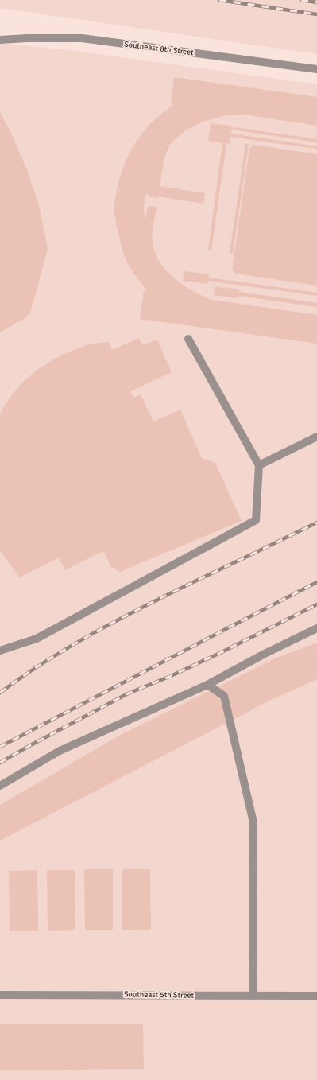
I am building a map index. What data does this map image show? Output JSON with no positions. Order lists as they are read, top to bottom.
{
  "streets": {
    "street": ["Southeast 8th Street", "Southeast 5th Street"]
  }
}
